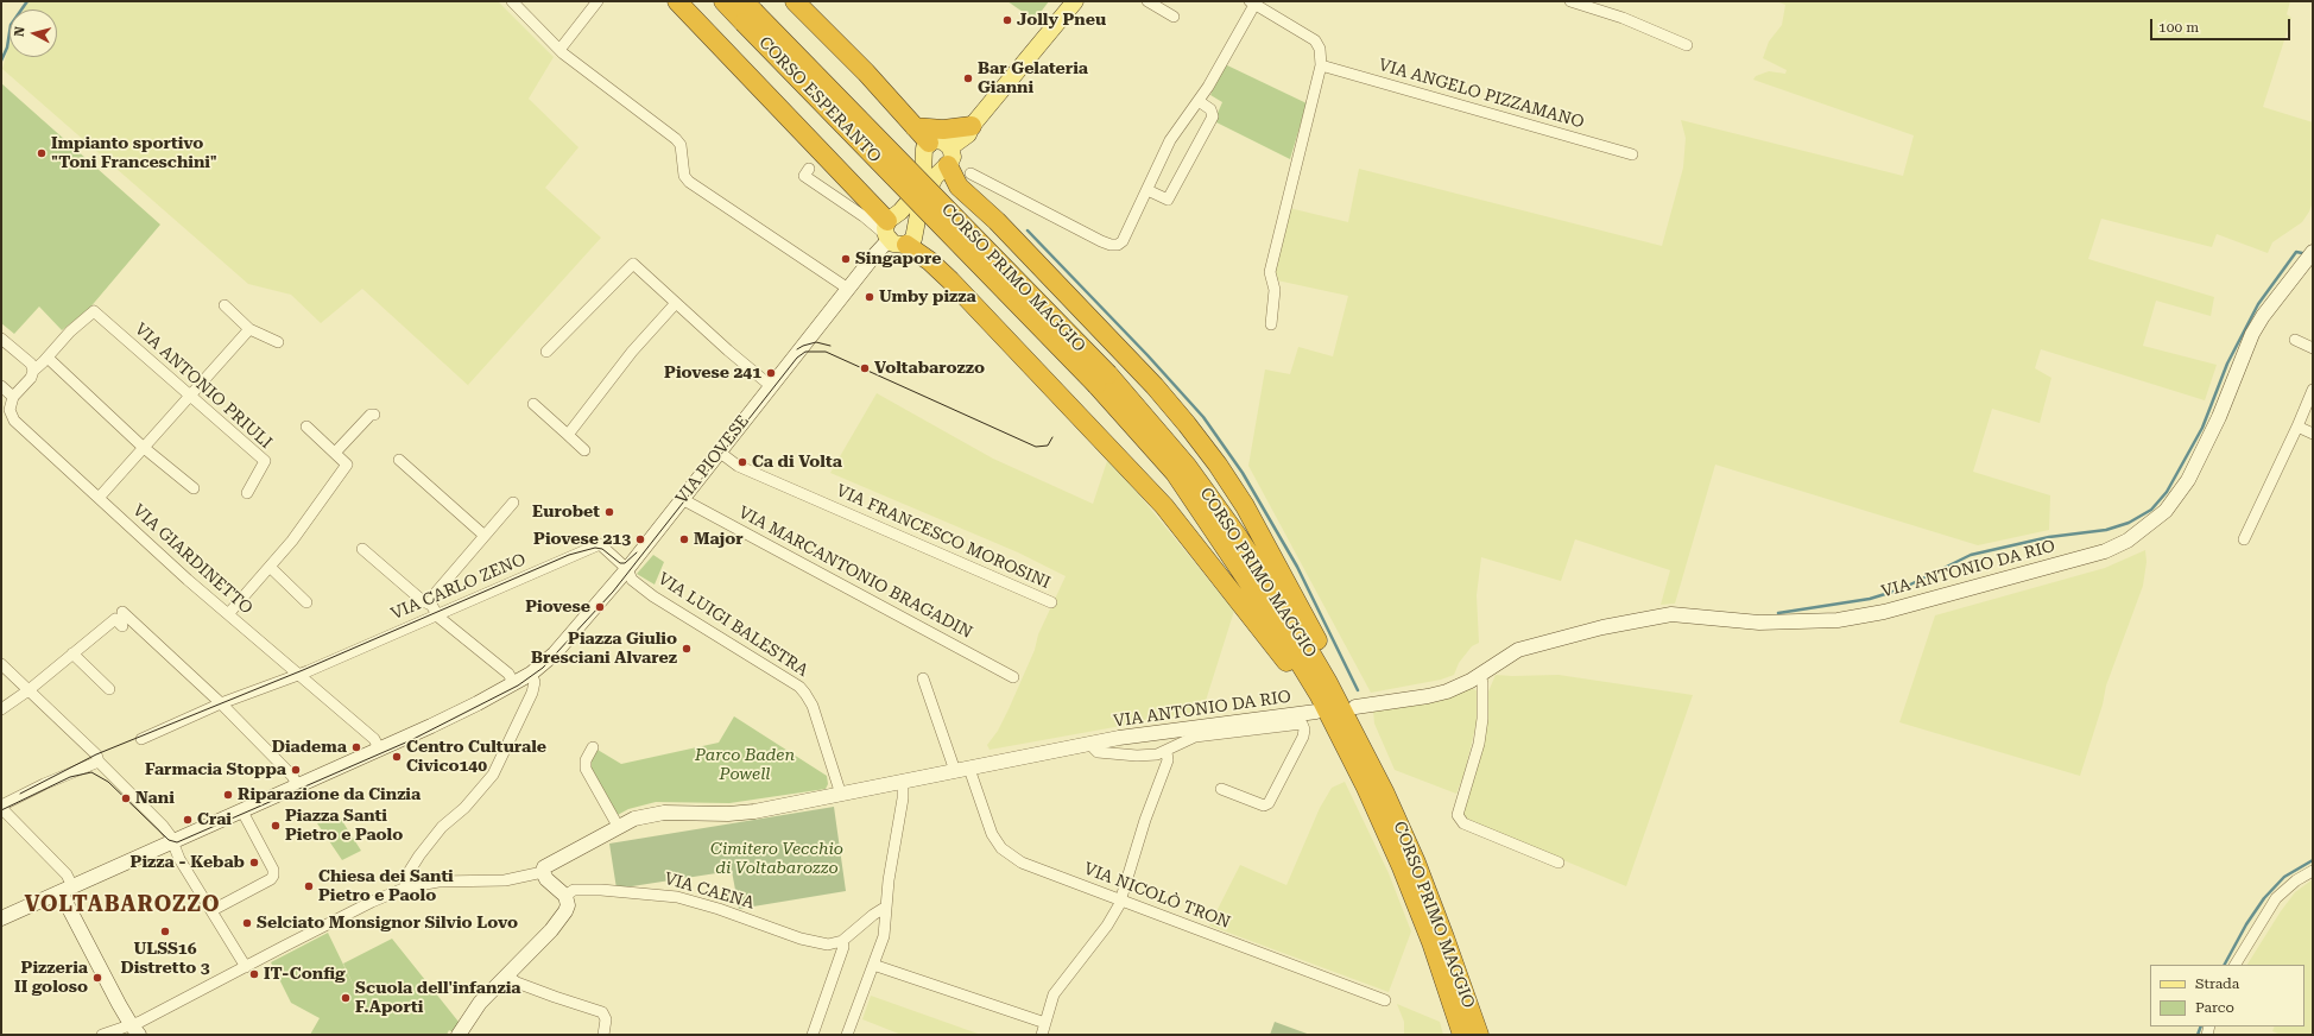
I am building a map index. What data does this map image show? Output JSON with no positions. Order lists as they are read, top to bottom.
{
  "streets": {
    "highway": ["CORSO ESPERANTO", "CORSO PRIMO MAGGIO"],
    "main road": ["VIA PIOVESE"],
    "street": [
      "VIA ANGELO PIZZAMANO",
      "VIA ANTONIO PRIULI",
      "VIA FRANCESCO MOROSINI",
      "VIA GIARDINETTO",
      "VIA ANTONIO DA RIO",
      "VIA MARCANTONIO BRAGADIN",
      "VIA CARLO ZENO",
      "VIA LUIGI BALESTRA",
      "VIA CAENA",
      "VIA NICOLÒ TRON"
    ]
  },
  "crossings": [
    ["CORSO ESPERANTO", "CORSO PRIMO MAGGIO"],
    ["VIA PIOVESE", "VIA FRANCESCO MOROSINI"],
    ["VIA PIOVESE", "VIA GIARDINETTO"],
    ["VIA PIOVESE", "VIA MARCANTONIO BRAGADIN"],
    ["VIA PIOVESE", "VIA CARLO ZENO"],
    ["VIA PIOVESE", "VIA LUIGI BALESTRA"],
    ["VIA GIARDINETTO", "VIA CARLO ZENO"],
    ["VIA ANTONIO DA RIO", "VIA LUIGI BALESTRA"],
    ["VIA ANTONIO DA RIO", "VIA NICOLÒ TRON"],
    ["VIA CARLO ZENO", "VIA LUIGI BALESTRA"]
  ],
  "districts": ["VOLTABAROZZO"],
  "parks": ["Parco Baden Powell", "Cimitero Vecchio di Voltabarozzo"],
  "places": [
    "Jolly Pneu",
    "Bar Gelateria Gianni",
    "Impianto sportivo \"Toni Franceschini\"",
    "Singapore",
    "Umby pizza",
    "Voltabarozzo",
    "Piovese 241",
    "Ca di Volta",
    "Eurobet",
    "Piovese 213",
    "Major",
    "Piovese",
    "Piazza Giulio Bresciani Alvarez",
    "Diadema",
    "Centro Culturale Civico140",
    "Farmacia Stoppa",
    "Riparazione da Cinzia",
    "Nani",
    "Crai",
    "Piazza Santi Pietro e Paolo",
    "Pizza - Kebab",
    "Chiesa dei Santi Pietro e Paolo",
    "Selciato Monsignor Silvio Lovo",
    "ULSS16 Distretto 3",
    "IT-Config",
    "Pizzeria II goloso",
    "Scuola dell'infanzia F.Aporti"
  ],
  "legend": ["Strada", "Parco"],
  "scale_bar": "100 m",
  "north": "left"
}
